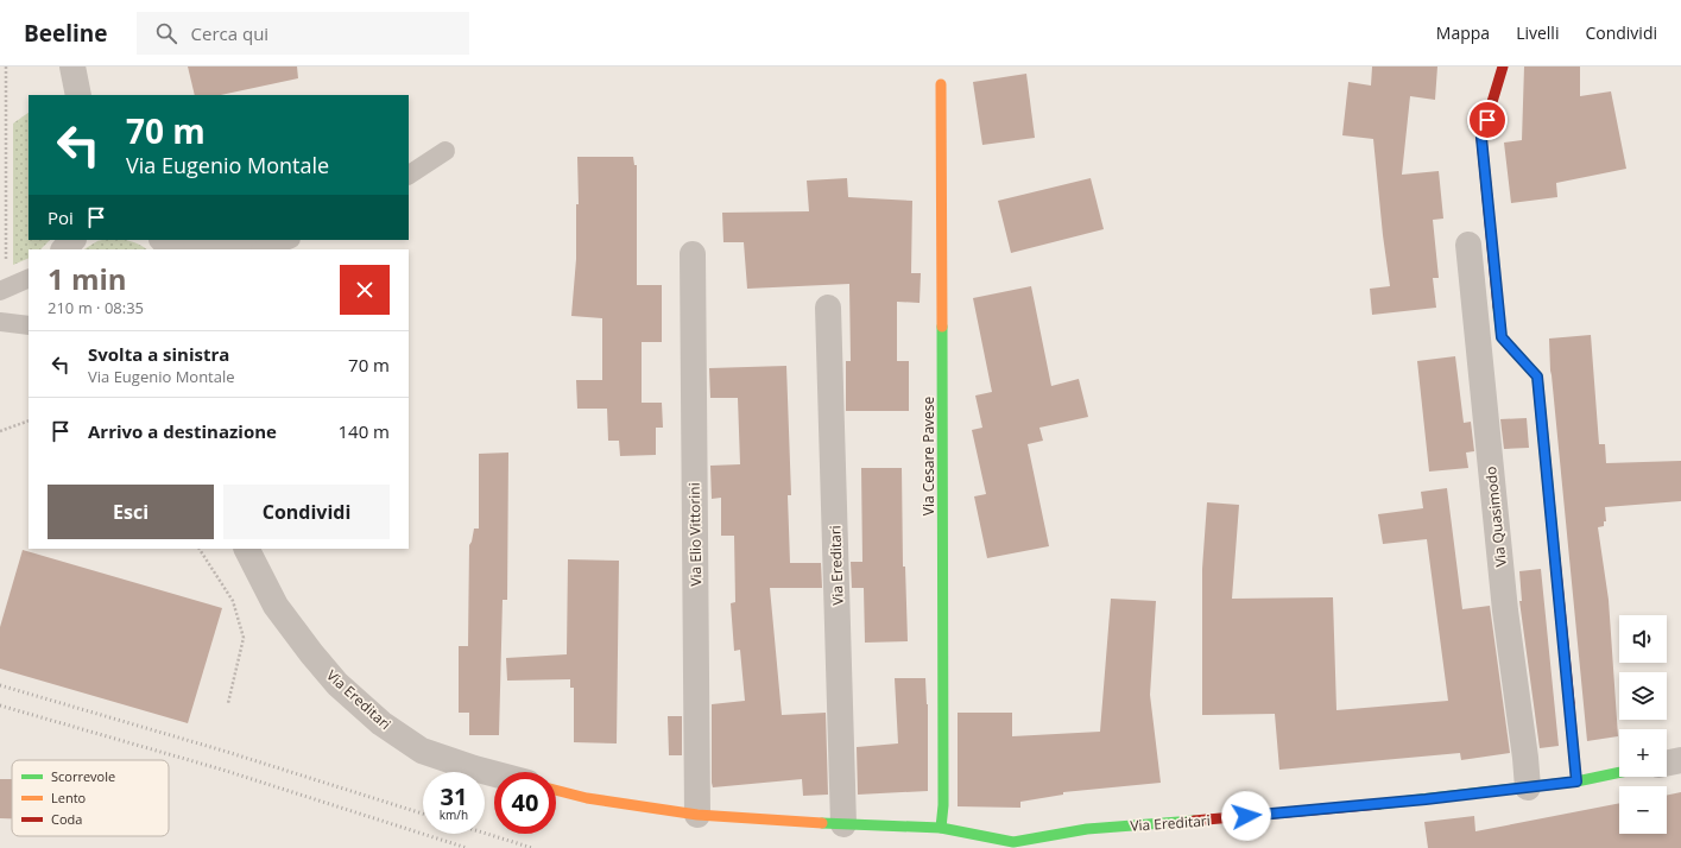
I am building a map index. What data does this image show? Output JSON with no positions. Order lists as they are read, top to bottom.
{
  "streets": {
    "street": [
      "Via Cesare Pavese",
      "Via Quasimodo",
      "Via Elio Vittorini",
      "Via Ereditari"
    ]
  },
  "crossings": [
    ["Via Cesare Pavese", "Via Ereditari"],
    ["Via Quasimodo", "Via Ereditari"],
    ["Via Elio Vittorini", "Via Ereditari"]
  ],
  "legend": ["Scorrevole", "Lento", "Coda"],
  "page": {
    "header": "Beeline",
    "search": "Cerca qui",
    "nav": ["Mappa", "Livelli", "Condividi"],
    "turn": ["70 m", "Via Eugenio Montale"],
    "then": "Poi",
    "heading": ["1 min", "210 m · 08:35"],
    "list": [
      {
        "name": "Svolta a sinistra",
        "note": "Via Eugenio Montale",
        "value": "70 m"
      },
      {
        "name": "Arrivo a destinazione",
        "value": "140 m"
      }
    ],
    "buttons": ["Esci", "Condividi"],
    "map_buttons": ["+", "−"],
    "speed": "31 km/h",
    "limit": "40"
  }
}
